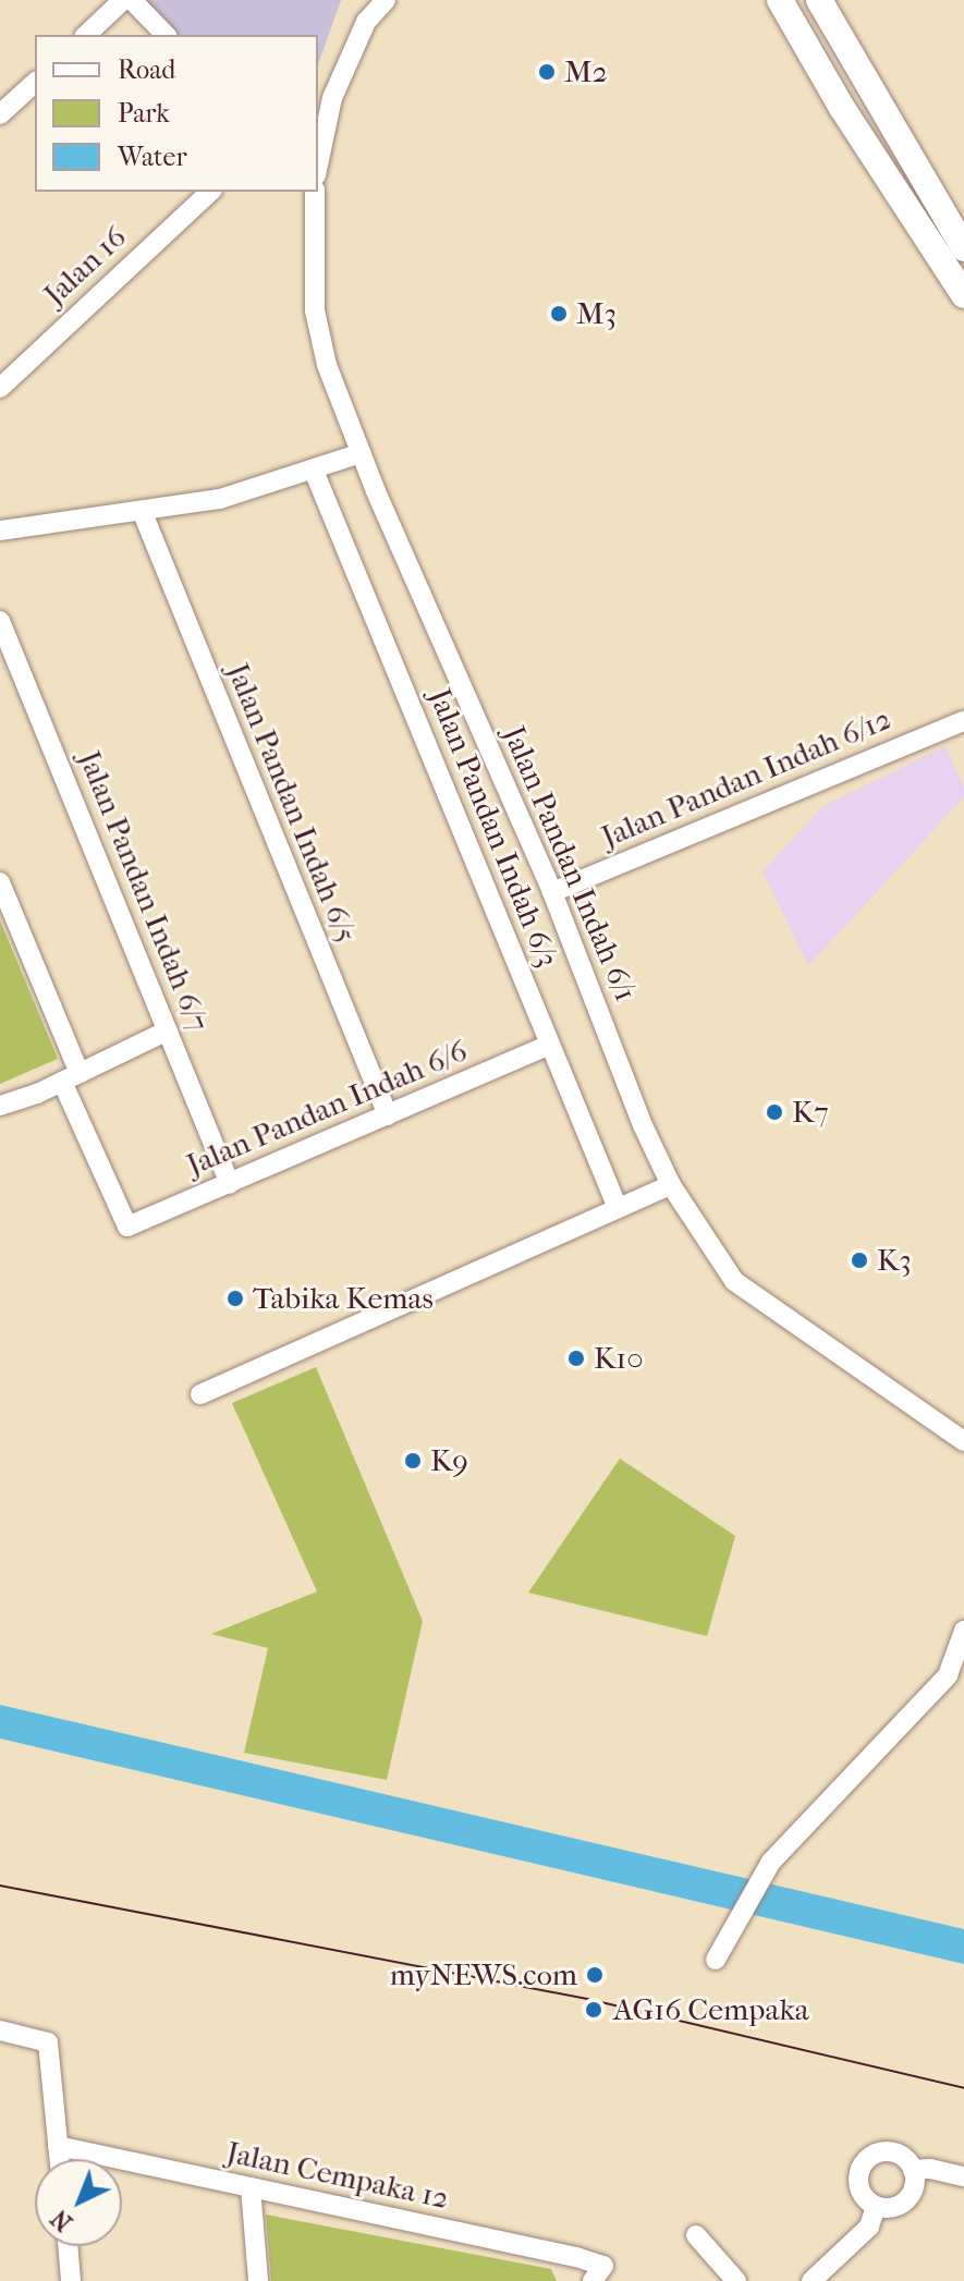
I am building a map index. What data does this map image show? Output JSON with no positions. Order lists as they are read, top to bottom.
{
  "streets": {
    "street": [
      "Jalan 16",
      "Jalan Pandan Indah 6/12",
      "Jalan Pandan Indah 6/5",
      "Jalan Pandan Indah 6/3",
      "Jalan Pandan Indah 6/1",
      "Jalan Pandan Indah 6/7",
      "Jalan Pandan Indah 6/6",
      "Jalan Cempaka 12"
    ]
  },
  "crossings": [
    ["Jalan Pandan Indah 6/12", "Jalan Pandan Indah 6/1"],
    ["Jalan Pandan Indah 6/5", "Jalan Pandan Indah 6/6"],
    ["Jalan Pandan Indah 6/3", "Jalan Pandan Indah 6/6"],
    ["Jalan Pandan Indah 6/7", "Jalan Pandan Indah 6/6"]
  ],
  "places": [
    "M2",
    "M3",
    "K7",
    "K3",
    "Tabika Kemas",
    "K10",
    "K9",
    "myNEWS.com",
    "AG16 Cempaka"
  ],
  "legend": ["Road", "Park", "Water"],
  "north": "bottom left"
}
